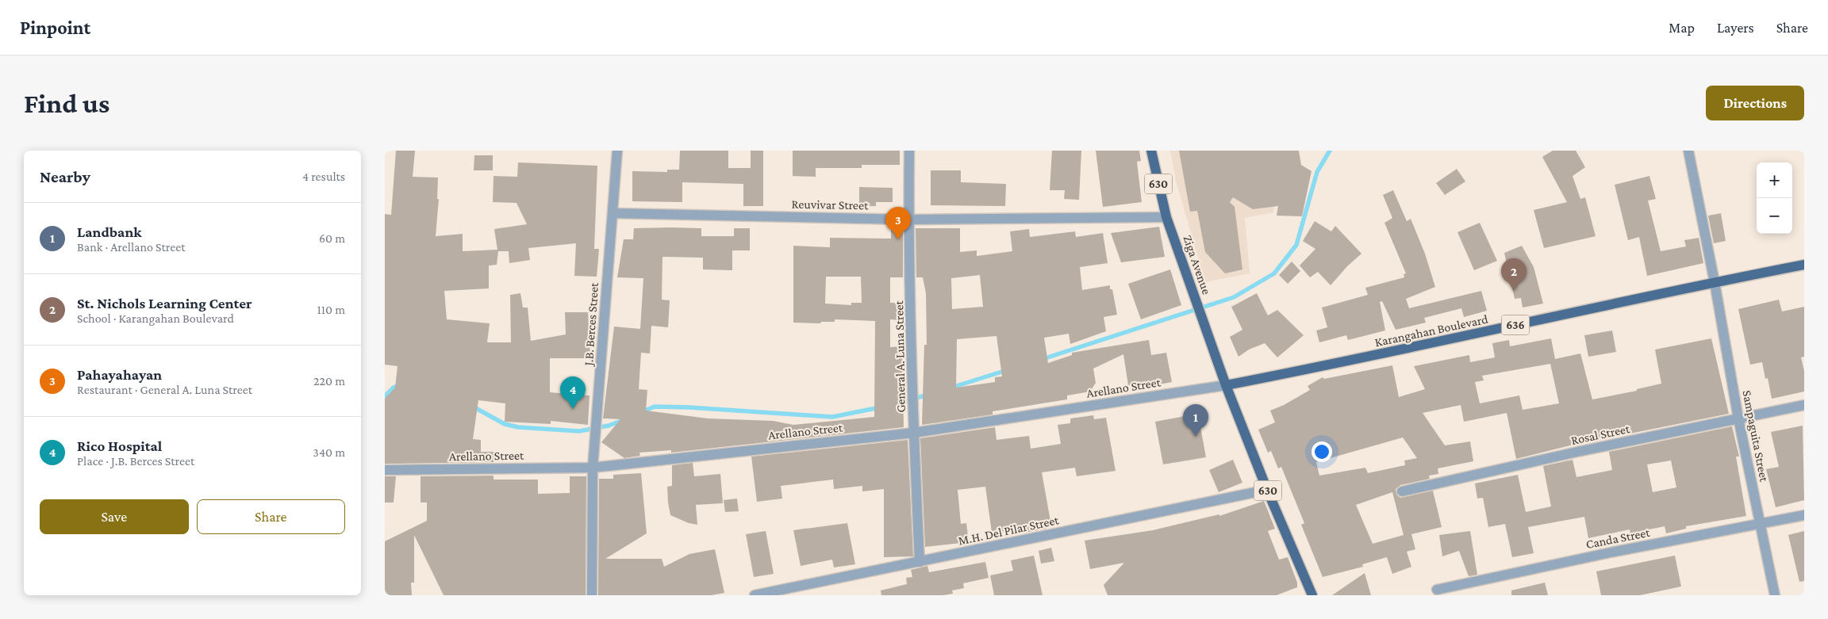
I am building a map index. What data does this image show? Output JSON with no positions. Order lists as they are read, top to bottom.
{
  "streets": {
    "main road": [
      "630",
      "Ziga Avenue",
      "636",
      "Karangahan Boulevard"
    ],
    "street": [
      "Reuvivar Street",
      "J.B. Berces Street",
      "General A. Luna Street",
      "Arellano Street",
      "Rosal Street",
      "Sampaguita Street",
      "M.H. Del Pilar Street",
      "Canda Street"
    ]
  },
  "crossings": [
    ["630", "Ziga Avenue"],
    ["630", "Karangahan Boulevard"],
    ["630", "Arellano Street"],
    ["630", "M.H. Del Pilar Street"],
    ["Reuvivar Street", "Ziga Avenue"],
    ["Reuvivar Street", "J.B. Berces Street"],
    ["Reuvivar Street", "General A. Luna Street"],
    ["Ziga Avenue", "Karangahan Boulevard"],
    ["Ziga Avenue", "Arellano Street"],
    ["J.B. Berces Street", "Arellano Street"],
    ["Karangahan Boulevard", "Arellano Street"],
    ["Karangahan Boulevard", "Sampaguita Street"],
    ["General A. Luna Street", "Arellano Street"],
    ["General A. Luna Street", "M.H. Del Pilar Street"],
    ["Rosal Street", "Sampaguita Street"],
    ["Sampaguita Street", "Canda Street"]
  ],
  "page": {
    "header": "Pinpoint",
    "nav": ["Map", "Layers", "Share"],
    "buttons": [
      "Directions",
      ["Save", "Share"]
    ],
    "title": "Find us",
    "heading": ["Nearby", "4 results"],
    "map_buttons": ["+", "−"],
    "list": [
      {
        "mark": "1",
        "name": "Landbank",
        "note": "Bank · Arellano Street",
        "value": "60 m"
      },
      {
        "mark": "2",
        "name": "St. Nichols Learning Center",
        "note": "School · Karangahan Boulevard",
        "value": "110 m"
      },
      {
        "mark": "3",
        "name": "Pahayahayan",
        "note": "Restaurant · General A. Luna Street",
        "value": "220 m"
      },
      {
        "mark": "4",
        "name": "Rico Hospital",
        "note": "Place · J.B. Berces Street",
        "value": "340 m"
      }
    ],
    "pins": [
      "3",
      "2",
      "4",
      "1"
    ]
  }
}
